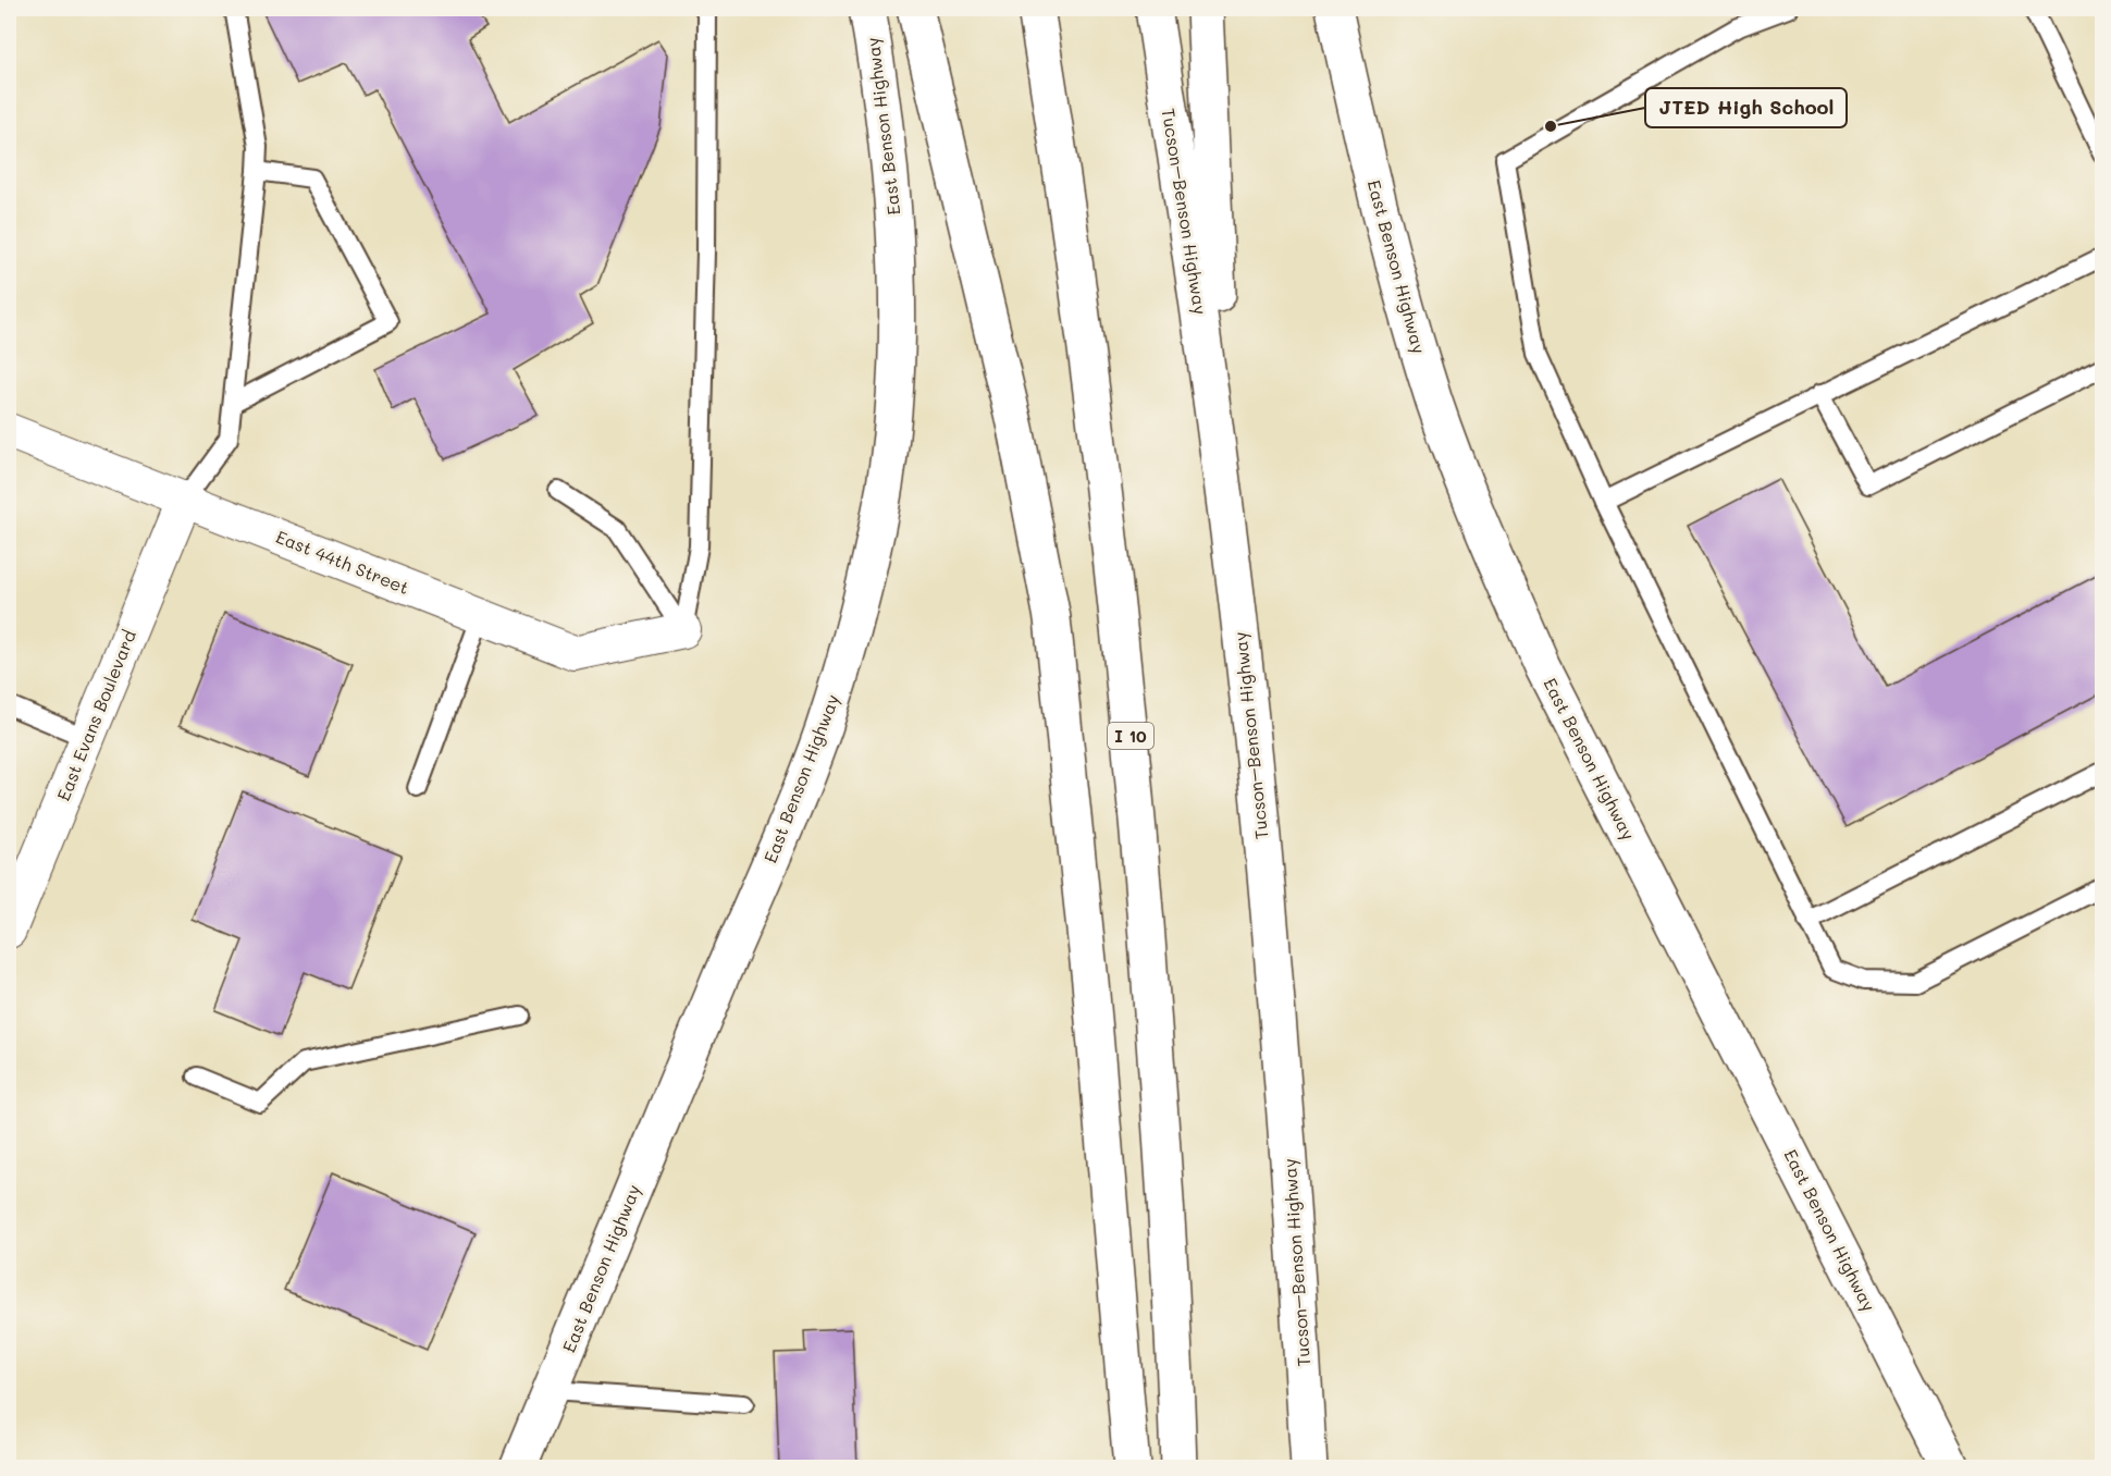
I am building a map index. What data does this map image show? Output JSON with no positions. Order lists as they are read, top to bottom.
{
  "streets": {
    "main road": ["East Benson Highway", "Tucson–Benson Highway", "I 10"],
    "street": ["East 44th Street", "East Evans Boulevard"]
  },
  "crossings": [
    ["East 44th Street", "East Evans Boulevard"]
  ],
  "places": ["JTED High School"]
}
